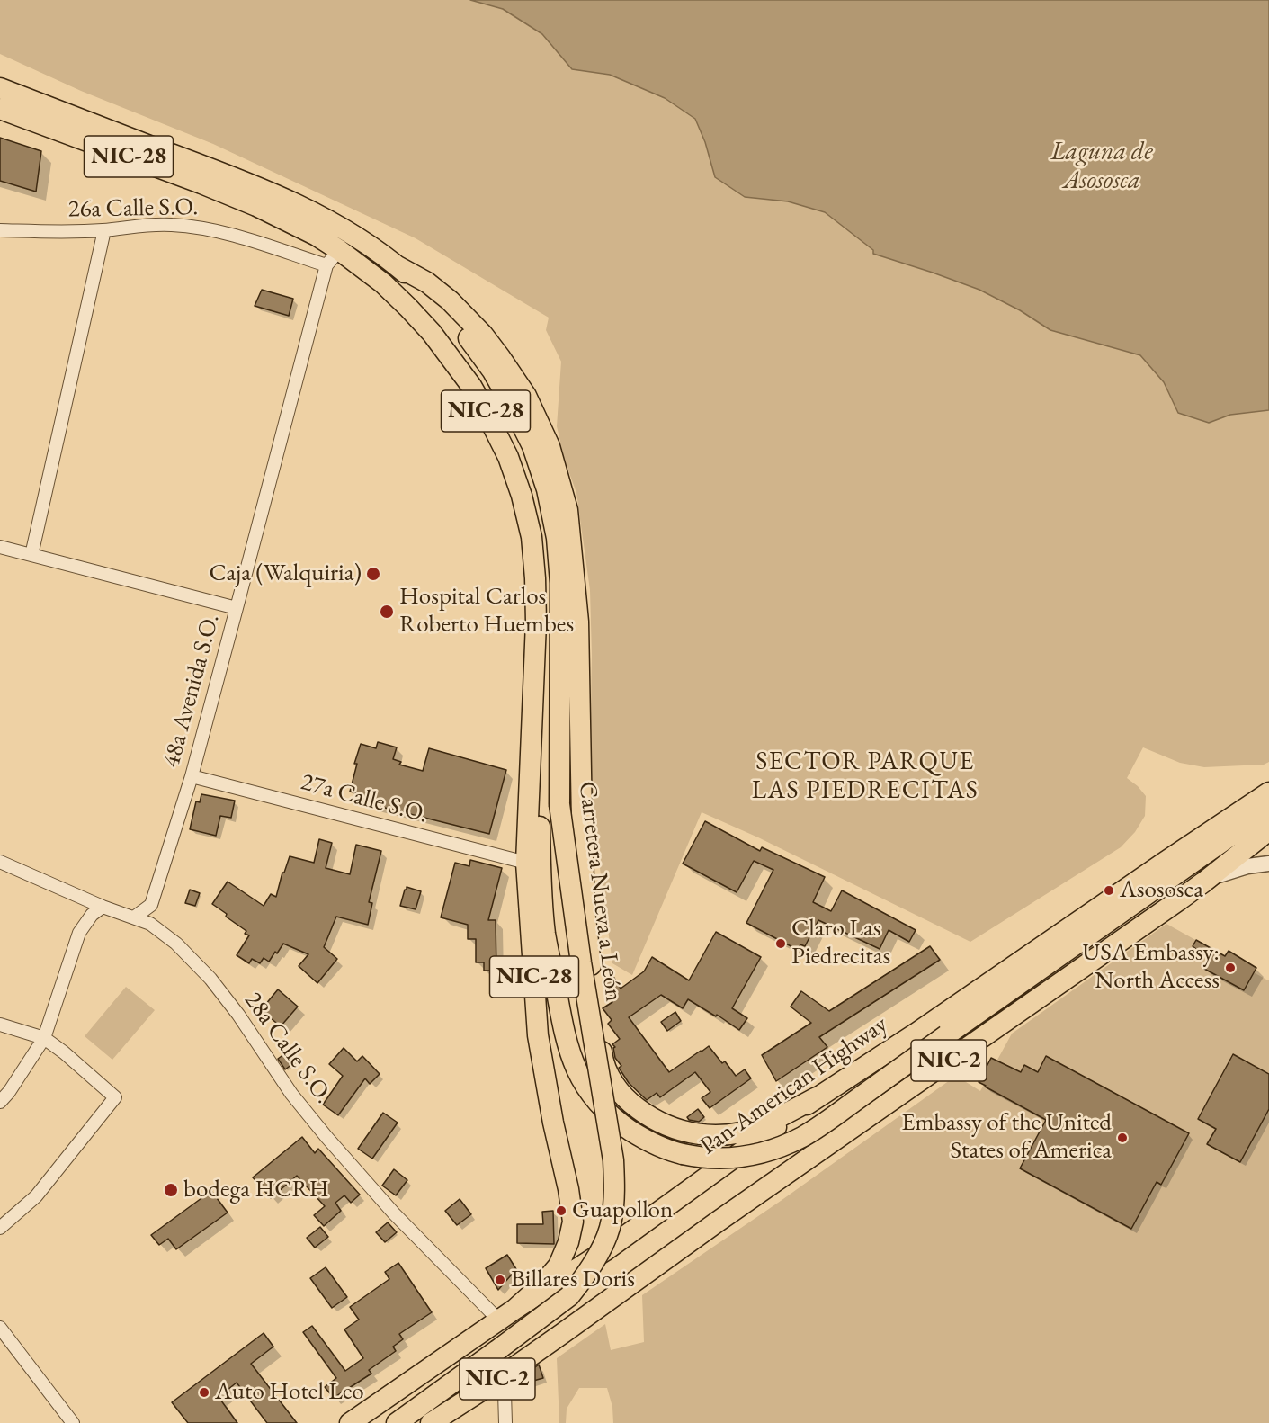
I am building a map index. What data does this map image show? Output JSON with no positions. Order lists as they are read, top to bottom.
{
  "streets": {
    "highway": [
      "NIC-28",
      "Carretera Nueva a León",
      "NIC-2",
      "Pan-American Highway"
    ],
    "street": [
      "26a Calle S.O.",
      "48a Avenida S.O.",
      "27a Calle S.O.",
      "28a Calle S.O."
    ]
  },
  "crossings": [
    ["NIC-28", "48a Avenida S.O."],
    ["NIC-28", "27a Calle S.O."],
    ["NIC-28", "28a Calle S.O."],
    ["NIC-28", "Pan-American Highway"],
    ["26a Calle S.O.", "48a Avenida S.O."],
    ["48a Avenida S.O.", "27a Calle S.O."],
    ["48a Avenida S.O.", "28a Calle S.O."],
    ["28a Calle S.O.", "Pan-American Highway"]
  ],
  "districts": ["SECTOR PARQUE LAS PIEDRECITAS"],
  "water": ["Laguna de Asososca"],
  "places": [
    "Caja (Walquiria)",
    "Hospital Carlos Roberto Huembes",
    "Asososca",
    "Claro Las Piedrecitas",
    "USA Embassy: North Access",
    "Embassy of the United States of America",
    "bodega HCRH",
    "Guapollon",
    "Billares Doris",
    "Auto Hotel Leo"
  ]
}
